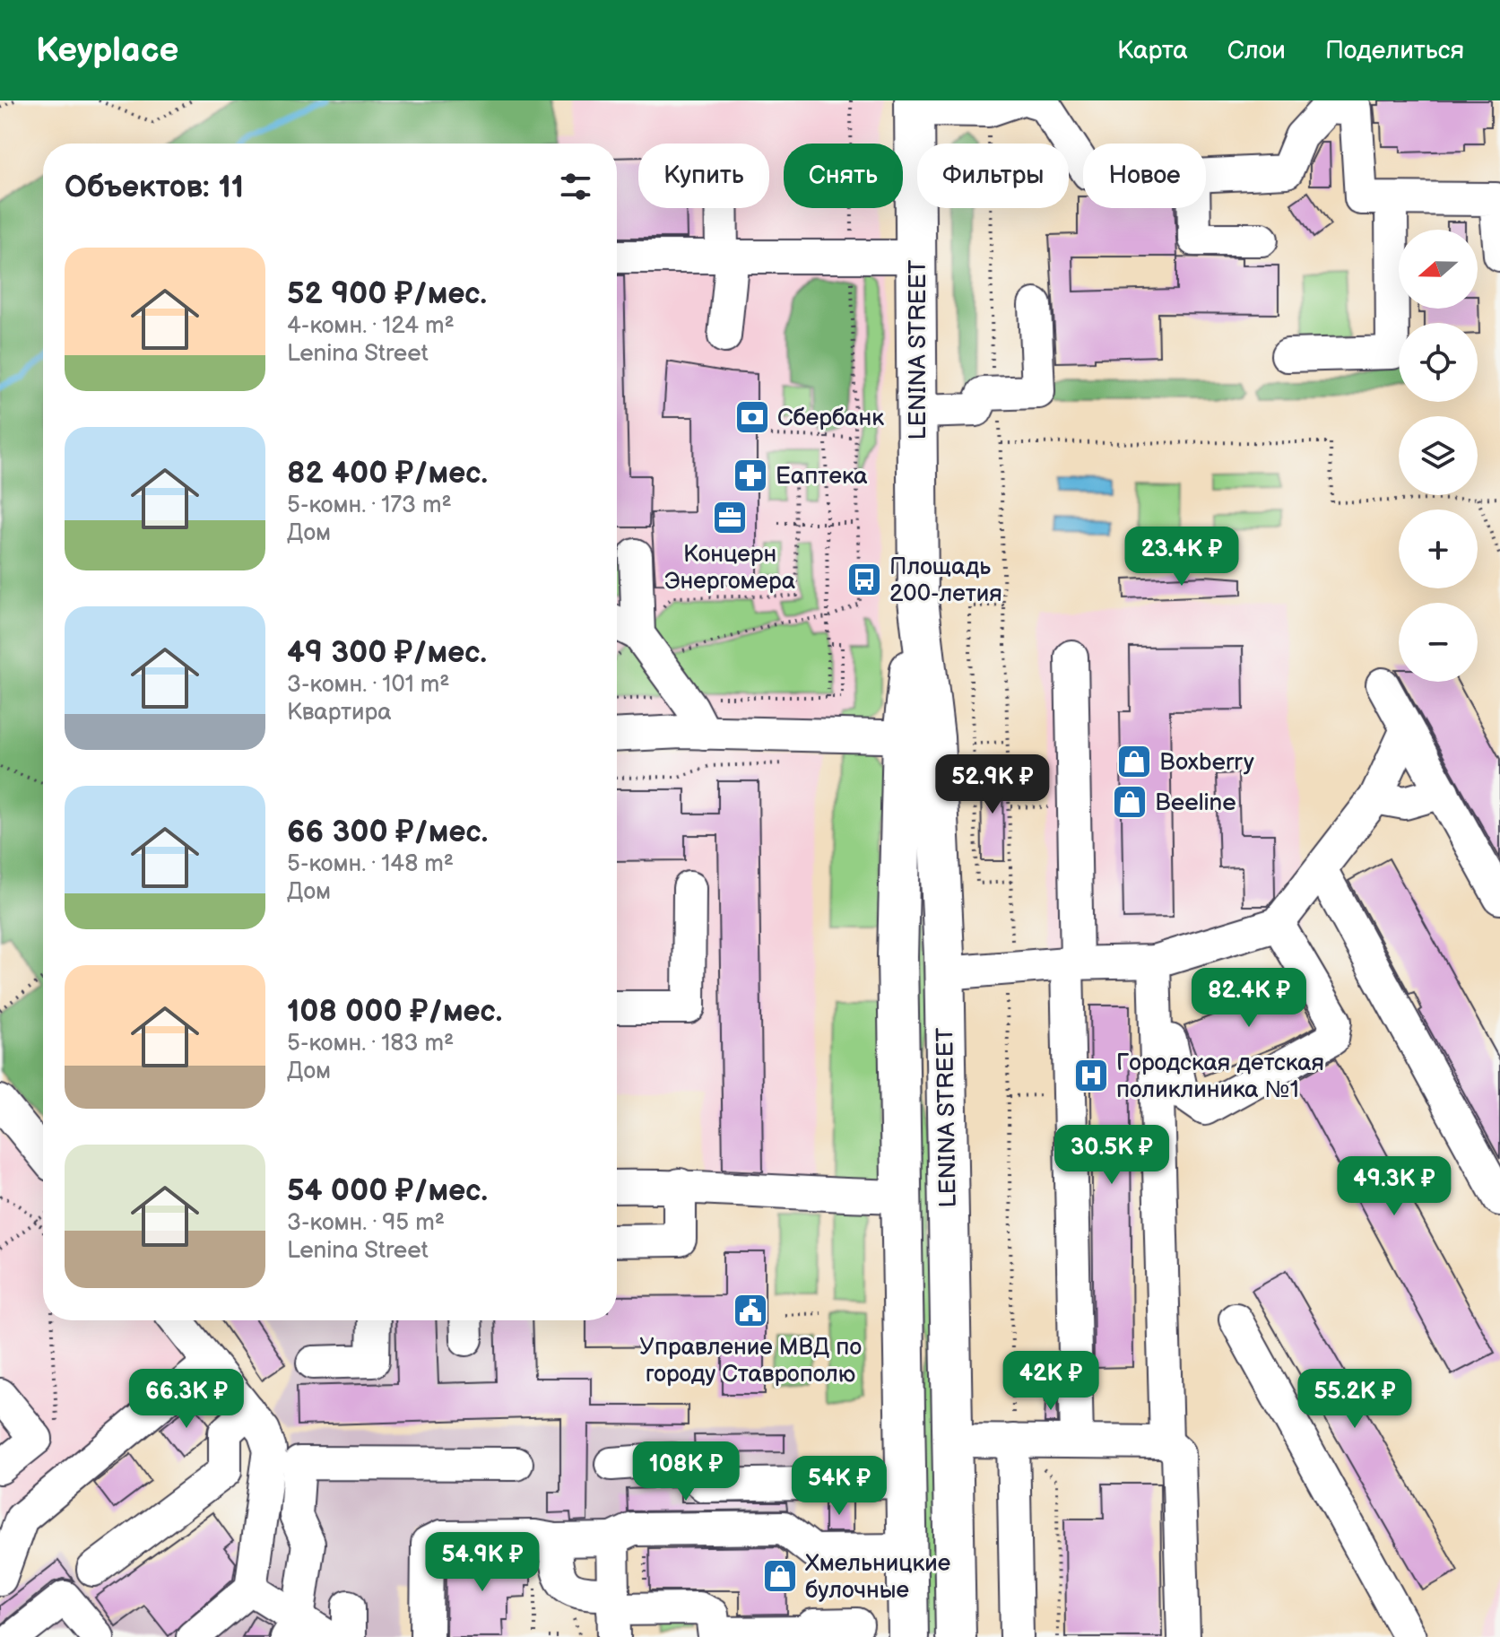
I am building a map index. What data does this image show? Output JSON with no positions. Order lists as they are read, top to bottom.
{
  "streets": {
    "main road": ["LENINA STREET"]
  },
  "places": {
    "bank": ["Сбербанк"],
    "pharmacy": ["Еаптека"],
    "office": ["Концерн Энергомера"],
    "bus stop": ["Площадь 200-летия"],
    "shop": ["Boxberry", "Beeline", "Хмельницкие булочные"],
    "hospital": ["Городская детская поликлиника №1"],
    "public building": ["Управление МВД по городу Ставрополю"]
  },
  "north": "left",
  "page": {
    "header": "Keyplace",
    "nav": ["Карта", "Слои", "Поделиться"],
    "chip": [
      "Купить",
      "Снять",
      "Фильтры",
      "Новое"
    ],
    "heading": "Объектов: 11",
    "map_buttons": ["+", "−"],
    "list": [
      {
        "name": "52 900 ₽/мес.",
        "note": "4-комн. · 124 m² · Lenina Street"
      },
      {
        "name": "82 400 ₽/мес.",
        "note": "5-комн. · 173 m² · Дом"
      },
      {
        "name": "49 300 ₽/мес.",
        "note": "3-комн. · 101 m² · Квартира"
      },
      {
        "name": "66 300 ₽/мес.",
        "note": "5-комн. · 148 m² · Дом"
      },
      {
        "name": "108 000 ₽/мес.",
        "note": "5-комн. · 183 m² · Дом"
      },
      {
        "name": "54 000 ₽/мес.",
        "note": "3-комн. · 95 m² · Lenina Street"
      }
    ],
    "price": [
      "23.4K ₽",
      "52.9K ₽",
      "82.4K ₽",
      "30.5K ₽",
      "49.3K ₽",
      "42K ₽",
      "66.3K ₽",
      "55.2K ₽",
      "108K ₽",
      "54K ₽",
      "54.9K ₽"
    ]
  }
}
